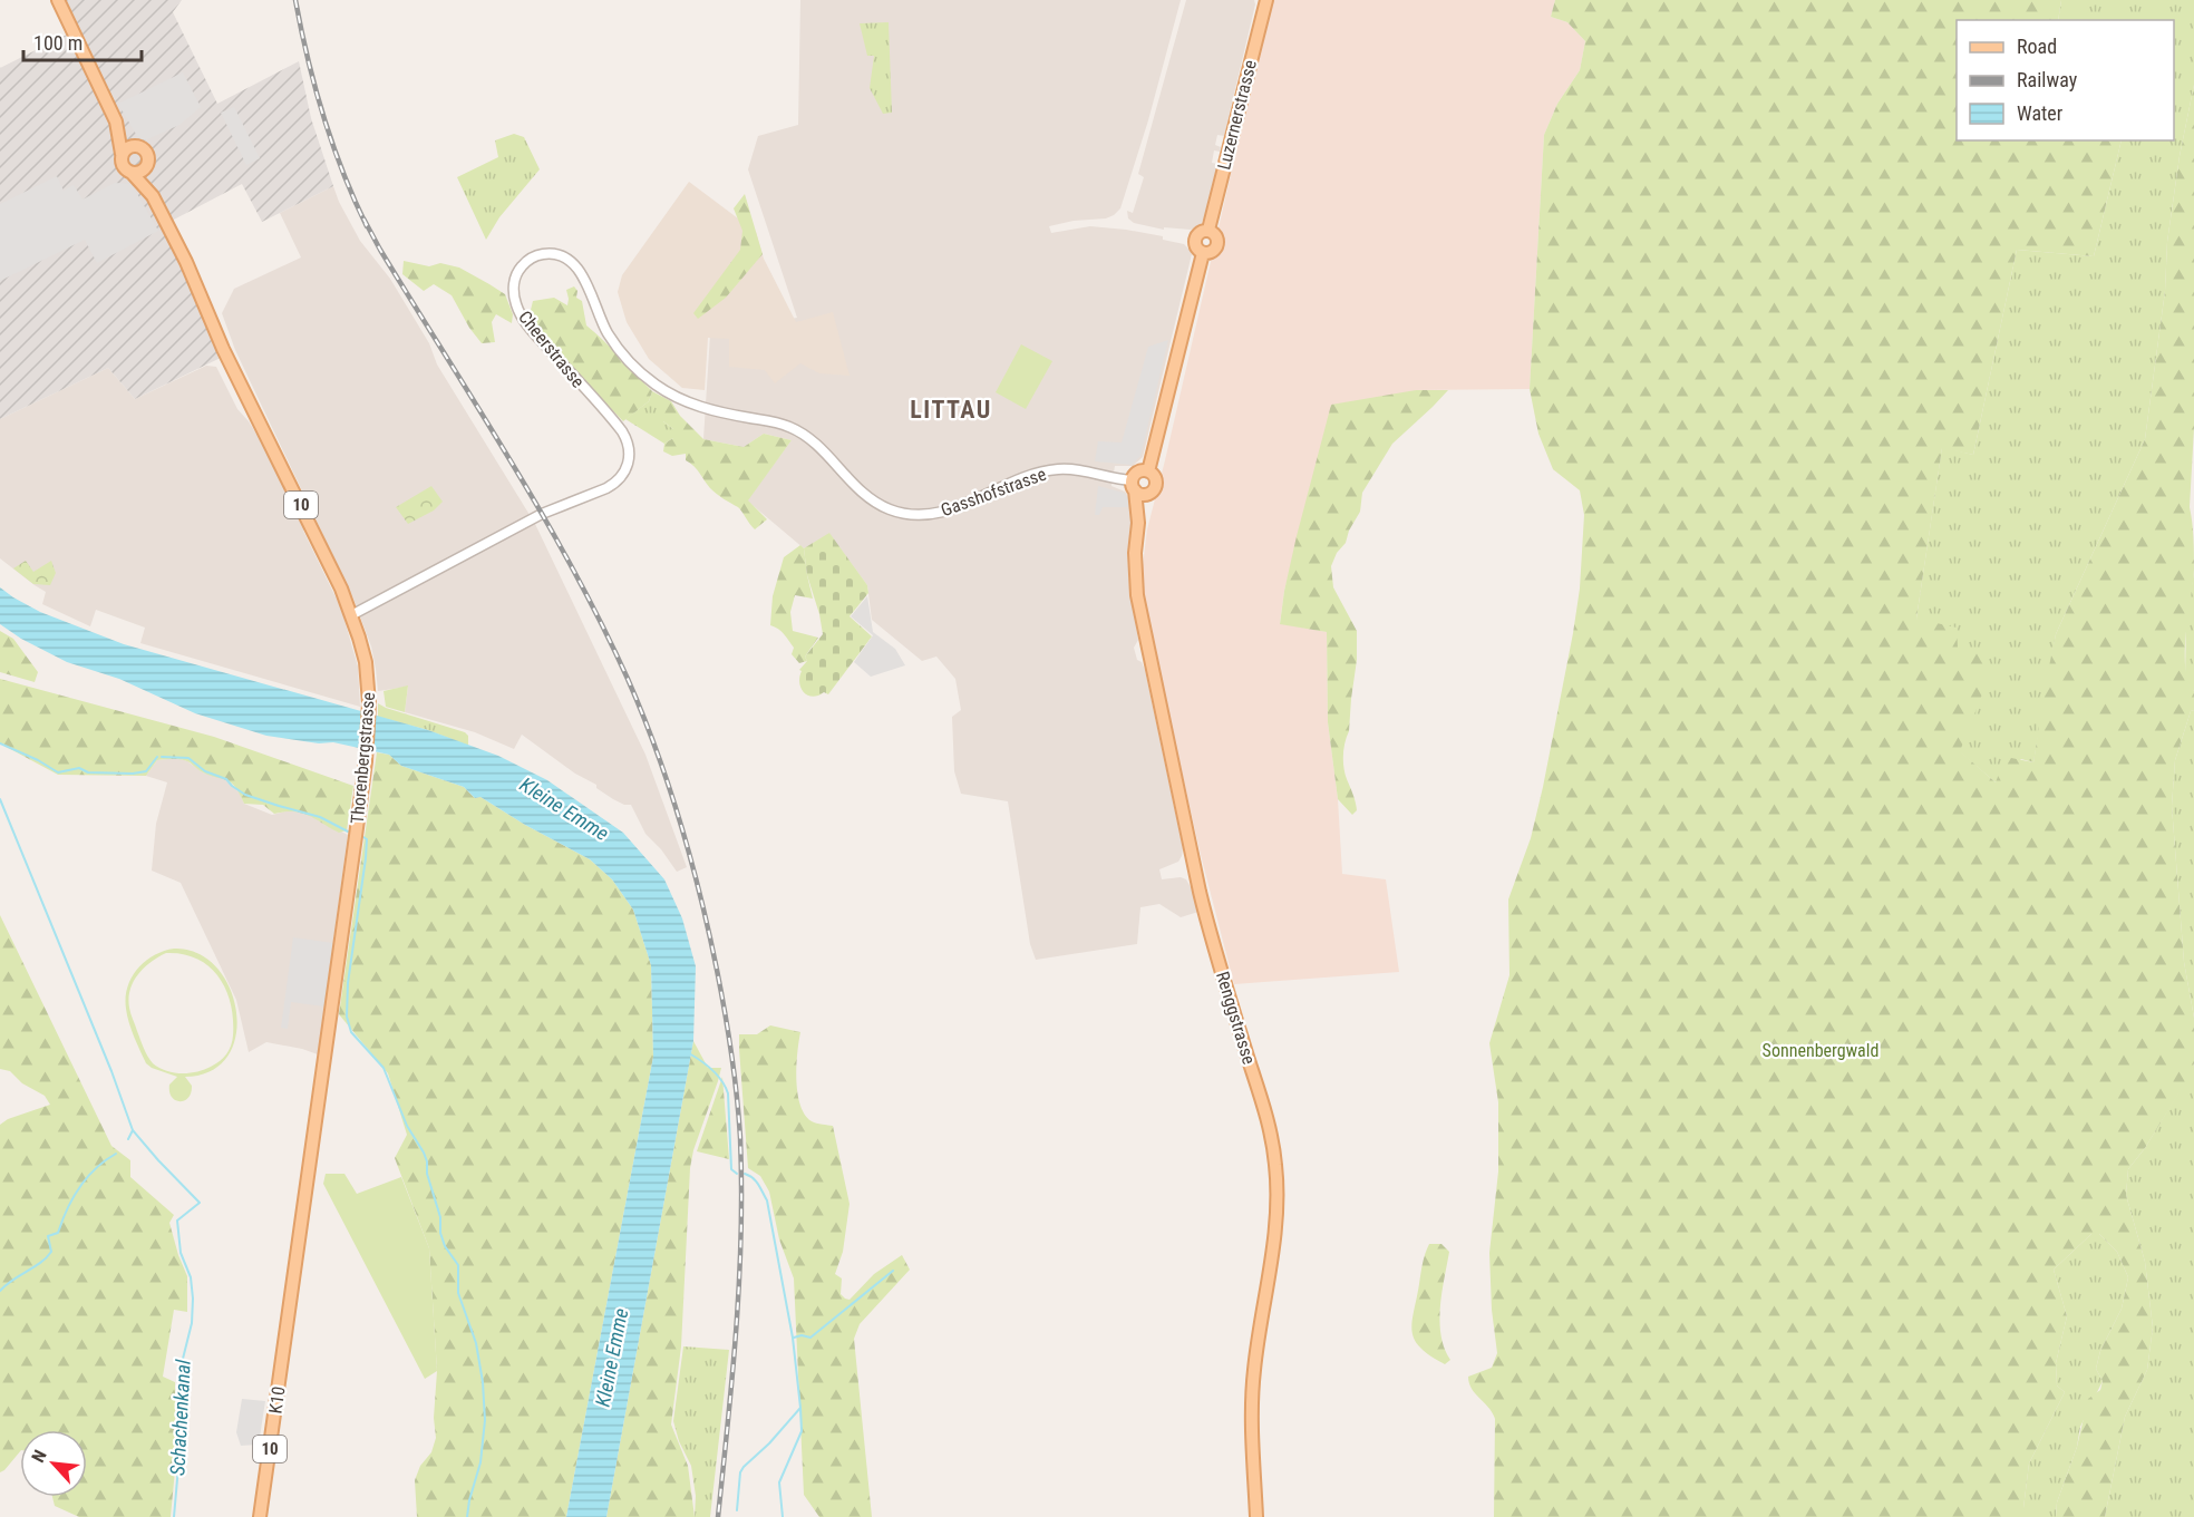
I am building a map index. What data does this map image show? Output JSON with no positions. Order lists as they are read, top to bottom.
{
  "streets": {
    "main road": [
      "Luzernerstrasse",
      "10",
      "Thorenbergstrasse",
      "Renggstrasse",
      "K10"
    ],
    "street": ["Cheerstrasse", "Gasshofstrasse"]
  },
  "crossings": [
    ["Luzernerstrasse", "Gasshofstrasse"],
    ["Luzernerstrasse", "Renggstrasse"],
    ["Cheerstrasse", "Gasshofstrasse"],
    ["Cheerstrasse", "Thorenbergstrasse"],
    ["Gasshofstrasse", "Renggstrasse"],
    ["10", "Thorenbergstrasse"],
    ["Thorenbergstrasse", "K10"]
  ],
  "districts": ["LITTAU"],
  "water": ["Kleine Emme", "Schachenkanal"],
  "parks": ["Sonnenbergwald"],
  "legend": ["Road", "Railway", "Water"],
  "scale_bar": "100 m",
  "north": "top left"
}
